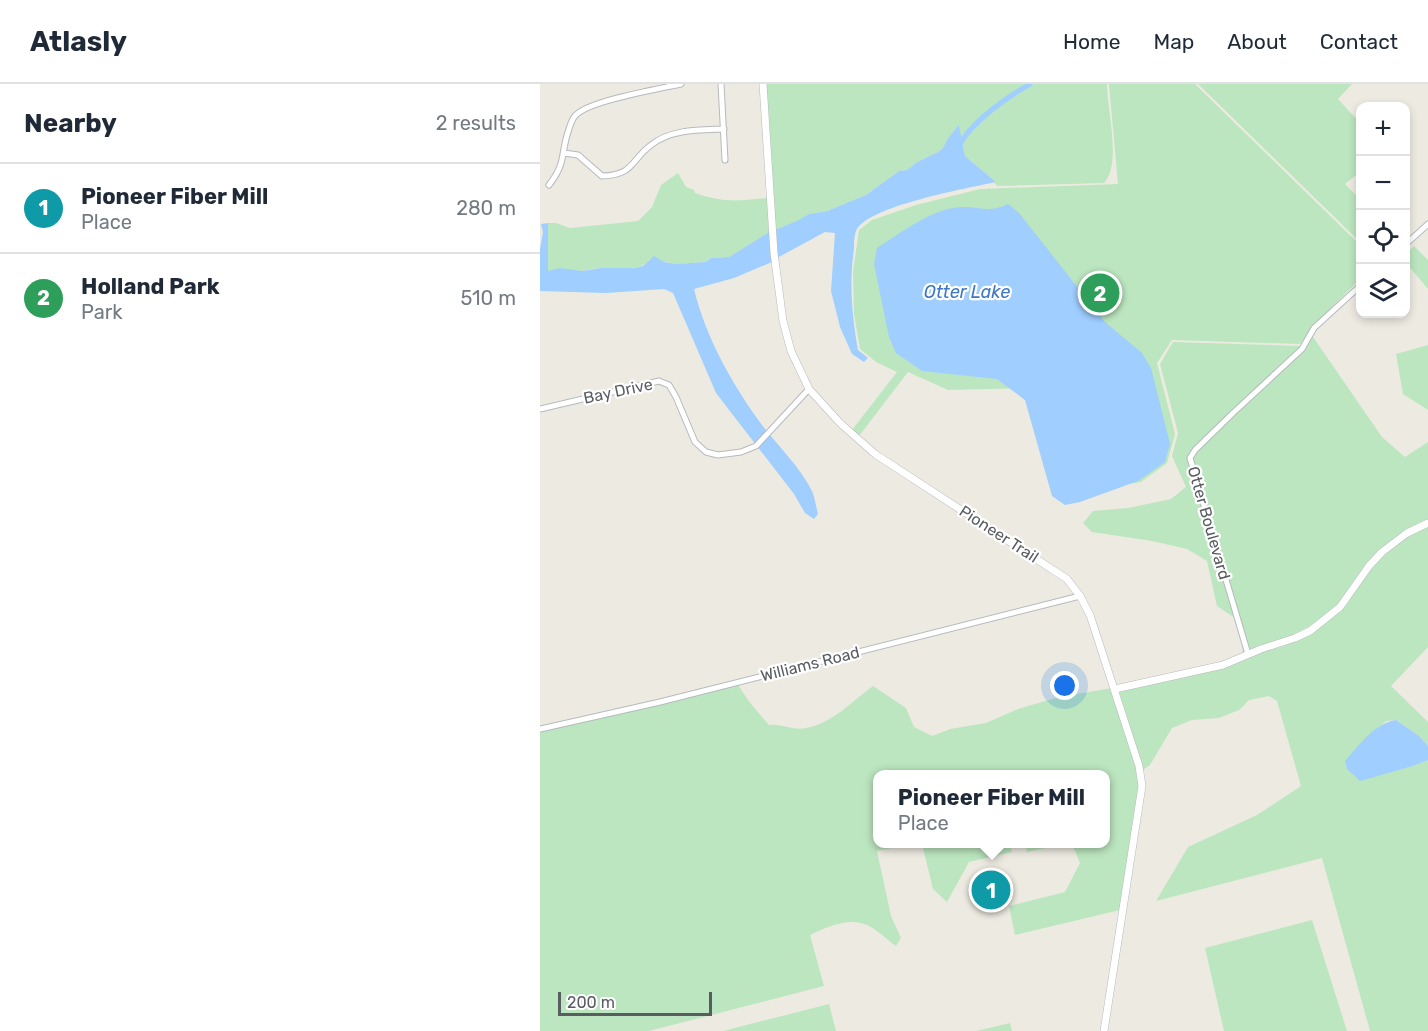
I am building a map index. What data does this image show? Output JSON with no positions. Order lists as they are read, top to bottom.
{
  "streets": {
    "street": [
      "Bay Drive",
      "Otter Boulevard",
      "Pioneer Trail",
      "Williams Road"
    ]
  },
  "crossings": [
    ["Bay Drive", "Pioneer Trail"],
    ["Pioneer Trail", "Williams Road"]
  ],
  "water": ["Otter Lake"],
  "scale_bar": "200 m",
  "page": {
    "header": "Atlasly",
    "nav": [
      "Home",
      "Map",
      "About",
      "Contact"
    ],
    "heading": ["Nearby", "2 results"],
    "map_buttons": ["+", "−"],
    "list": [
      {
        "mark": "1",
        "name": "Pioneer Fiber Mill",
        "note": "Place",
        "value": "280 m"
      },
      {
        "mark": "2",
        "name": "Holland Park",
        "note": "Park",
        "value": "510 m"
      }
    ],
    "pins": ["2", "1"],
    "popup": ["Pioneer Fiber Mill", "Place"],
    "scale": "200 m"
  }
}
